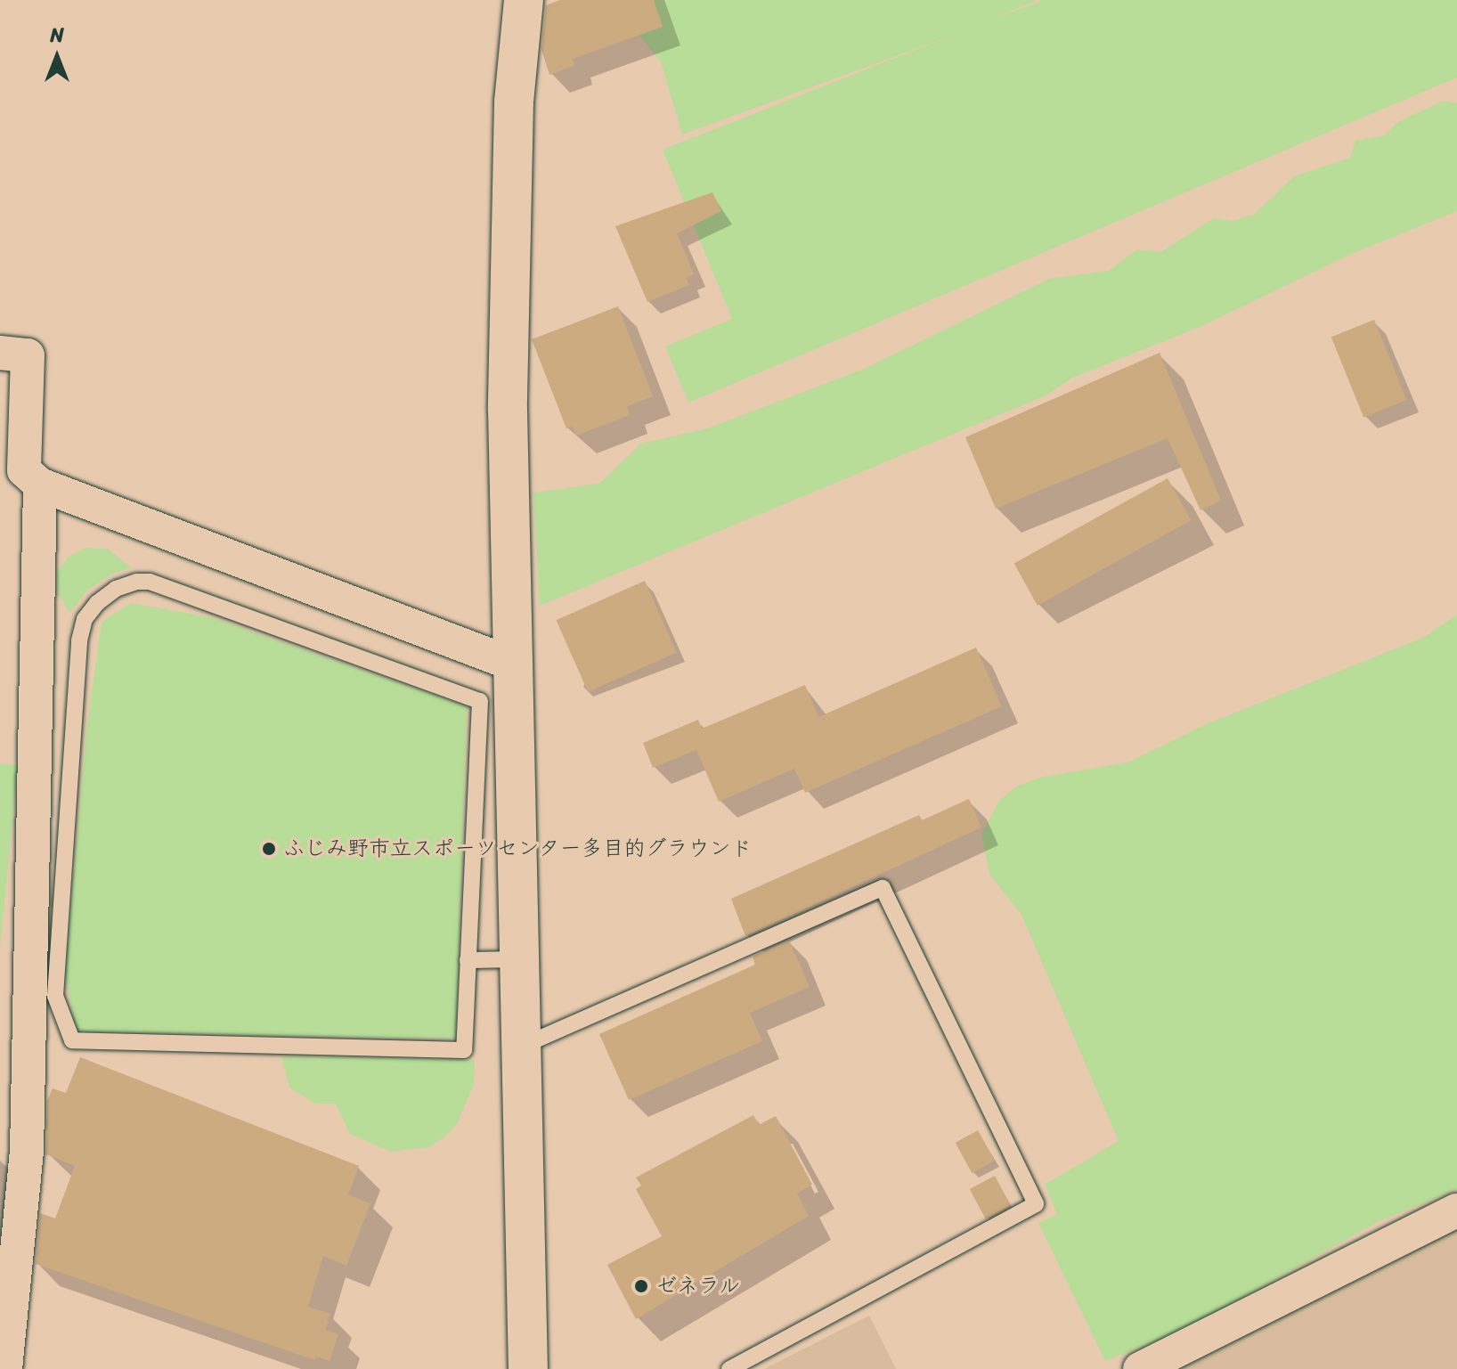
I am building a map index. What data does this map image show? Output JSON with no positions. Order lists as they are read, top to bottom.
{
  "places": ["ふじみ野市⽴スポーツセンター多⽬的グラウンド", "ゼネラル"],
  "north": "top"
}
